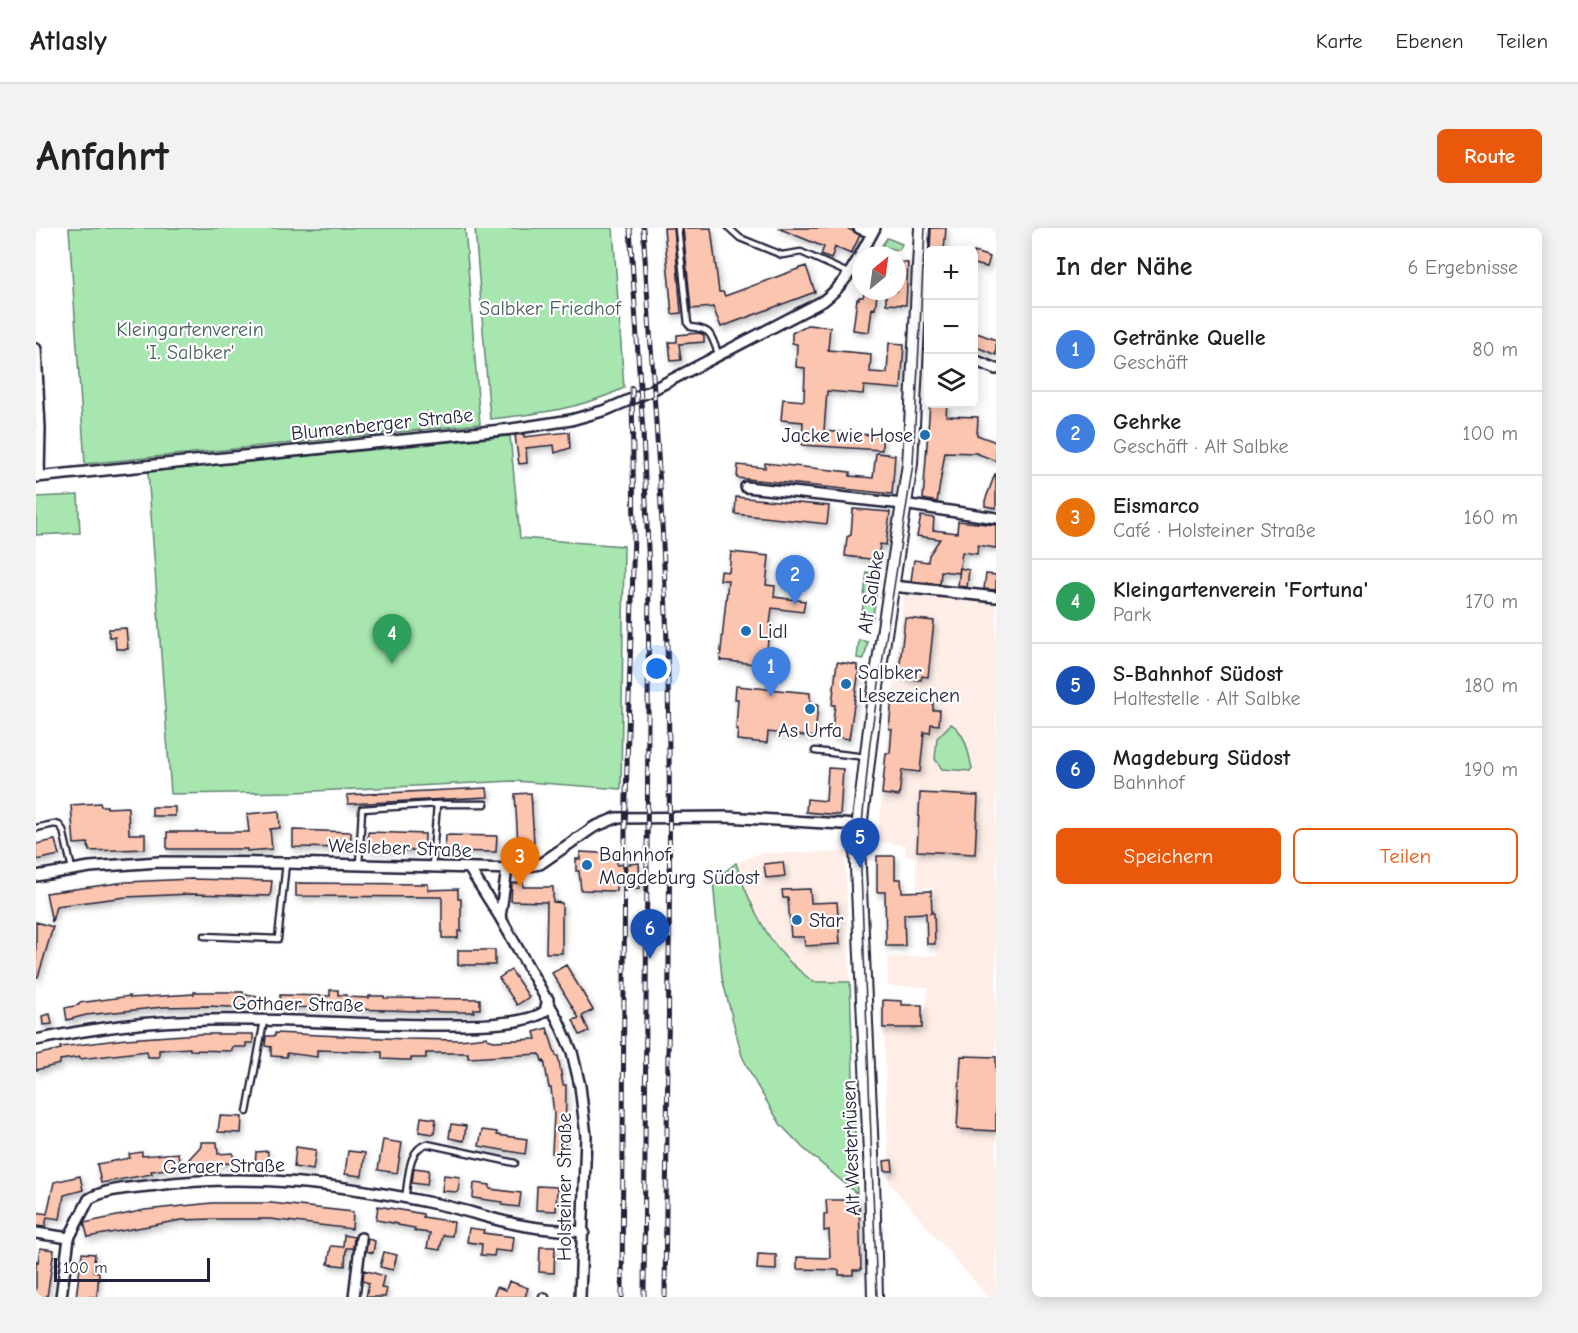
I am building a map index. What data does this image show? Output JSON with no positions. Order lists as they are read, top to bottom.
{
  "streets": {
    "main road": ["Alt Salbke", "Alt Westerhüsen"],
    "street": [
      "Blumenberger Straße",
      "Welsleber Straße",
      "Gothaer Straße",
      "Geraer Straße",
      "Holsteiner Straße"
    ]
  },
  "crossings": [
    ["Alt Salbke", "Welsleber Straße"],
    ["Alt Salbke", "Alt Westerhüsen"],
    ["Welsleber Straße", "Holsteiner Straße"],
    ["Gothaer Straße", "Holsteiner Straße"],
    ["Geraer Straße", "Holsteiner Straße"]
  ],
  "parks": ["Salbker Friedhof", "Kleingartenverein 'I. Salbker'"],
  "places": [
    "Jacke wie Hose",
    "Lidl",
    "Salbker Lesezeichen",
    "As Urfa",
    "Bahnhof Magdeburg Südost",
    "Star"
  ],
  "scale_bar": "100 m",
  "north": "top right",
  "page": {
    "header": "Atlasly",
    "nav": ["Karte", "Ebenen", "Teilen"],
    "buttons": [
      "Route",
      ["Speichern", "Teilen"]
    ],
    "title": "Anfahrt",
    "heading": ["In der Nähe", "6 Ergebnisse"],
    "map_buttons": ["+", "−"],
    "list": [
      {
        "mark": "1",
        "name": "Getränke Quelle",
        "note": "Geschäft",
        "value": "80 m"
      },
      {
        "mark": "2",
        "name": "Gehrke",
        "note": "Geschäft · Alt Salbke",
        "value": "100 m"
      },
      {
        "mark": "3",
        "name": "Eismarco",
        "note": "Café · Holsteiner Straße",
        "value": "160 m"
      },
      {
        "mark": "4",
        "name": "Kleingartenverein 'Fortuna'",
        "note": "Park",
        "value": "170 m"
      },
      {
        "mark": "5",
        "name": "S-Bahnhof Südost",
        "note": "Haltestelle · Alt Salbke",
        "value": "180 m"
      },
      {
        "mark": "6",
        "name": "Magdeburg Südost",
        "note": "Bahnhof",
        "value": "190 m"
      }
    ],
    "pins": [
      "2",
      "4",
      "1",
      "5",
      "3",
      "6"
    ],
    "scale": "100 m"
  }
}
